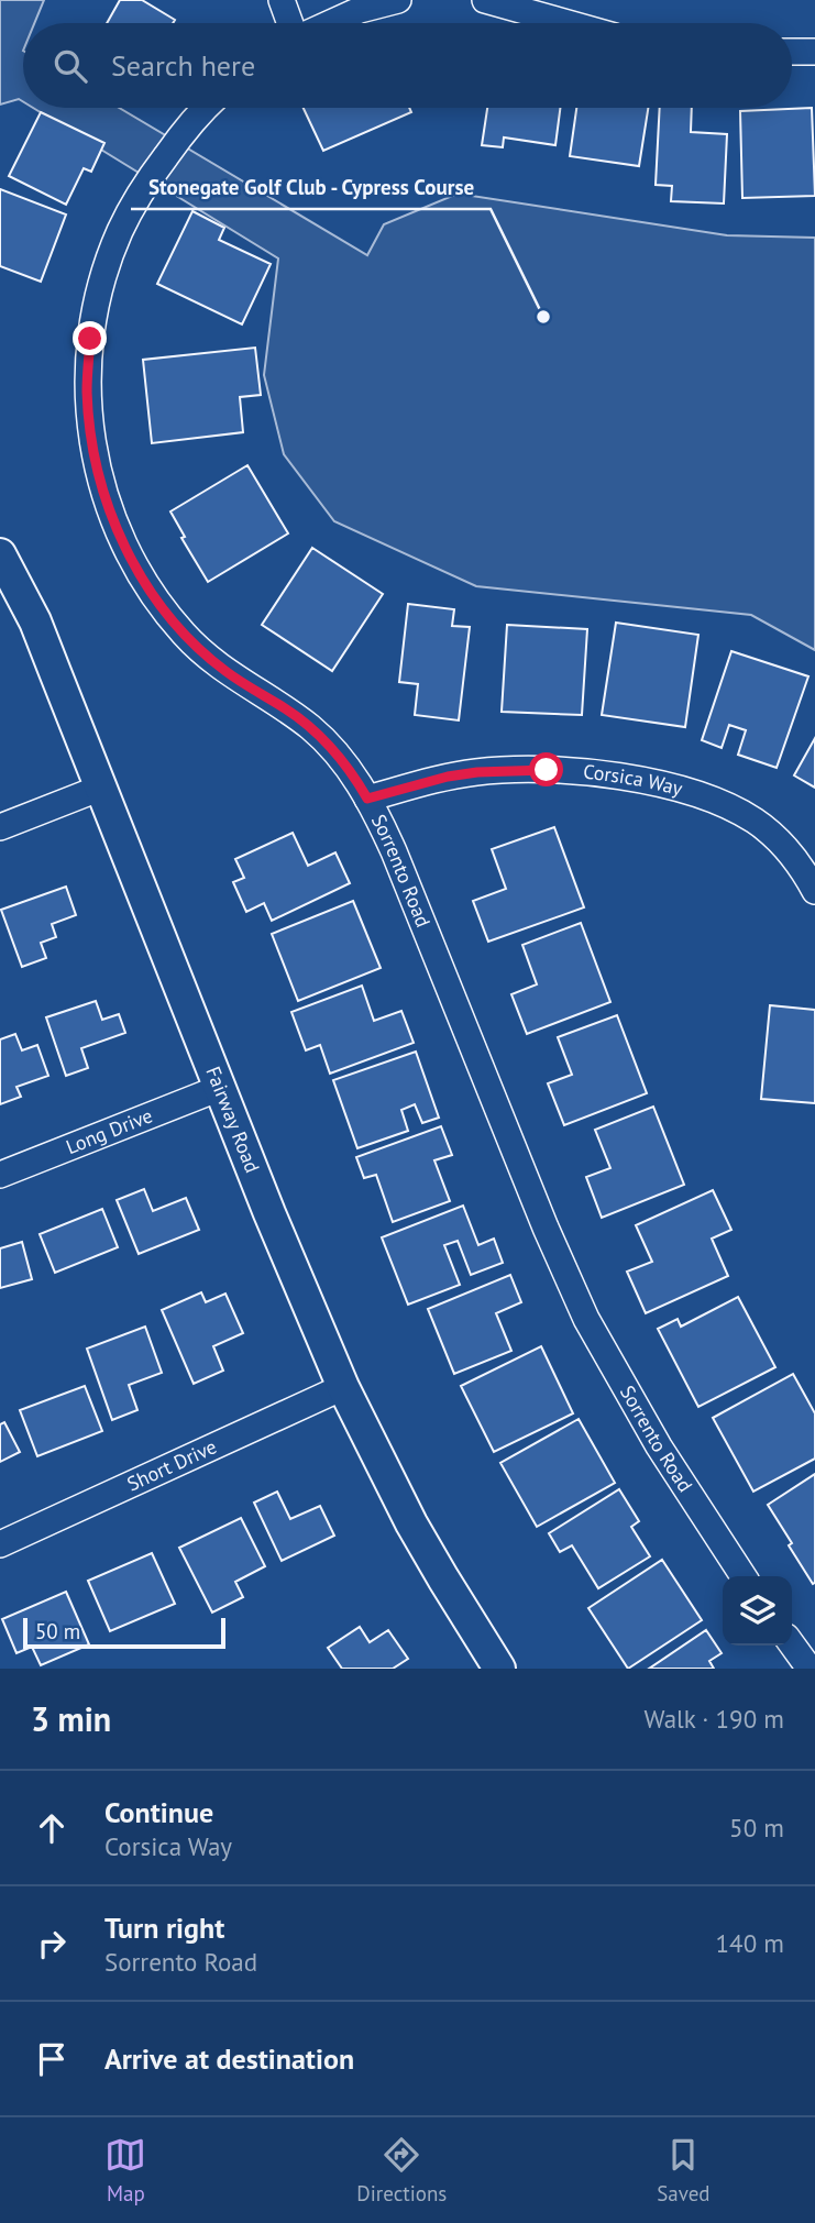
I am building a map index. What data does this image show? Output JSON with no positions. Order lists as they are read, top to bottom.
{
  "streets": {
    "street": [
      "Corsica Way",
      "Sorrento Road",
      "Fairway Road",
      "Long Drive",
      "Short Drive"
    ]
  },
  "crossings": [
    ["Corsica Way", "Sorrento Road"],
    ["Fairway Road", "Long Drive"],
    ["Fairway Road", "Short Drive"]
  ],
  "places": ["Stonegate Golf Club - Cypress Course"],
  "scale_bar": "50 m",
  "page": {
    "search": "Search here",
    "scale": "50 m",
    "heading": ["3 min", "Walk · 190 m"],
    "list": [
      ["Continue", "Corsica Way", "50 m"],
      ["Turn right", "Sorrento Road", "140 m"],
      "Arrive at destination"
    ],
    "nav": ["Map", "Directions", "Saved"]
  }
}
